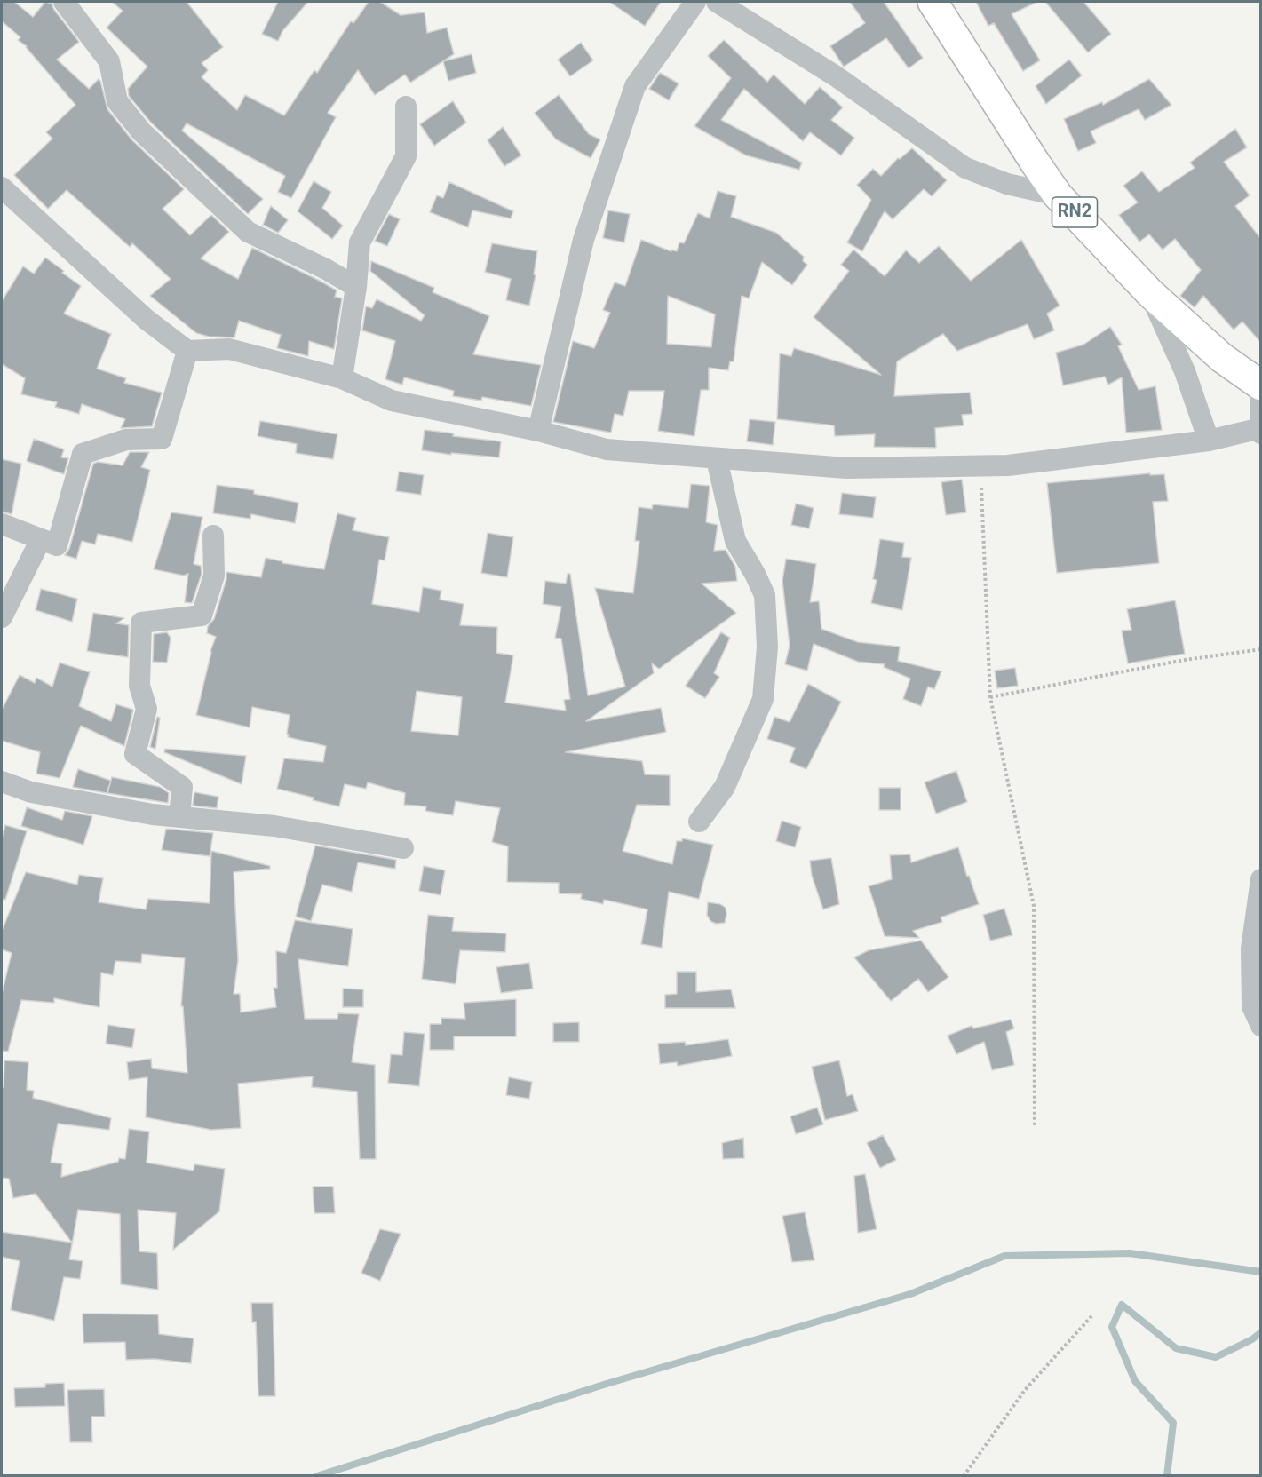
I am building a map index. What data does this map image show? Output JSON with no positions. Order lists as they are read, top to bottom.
{
  "streets": {
    "highway": ["RN2"]
  }
}
